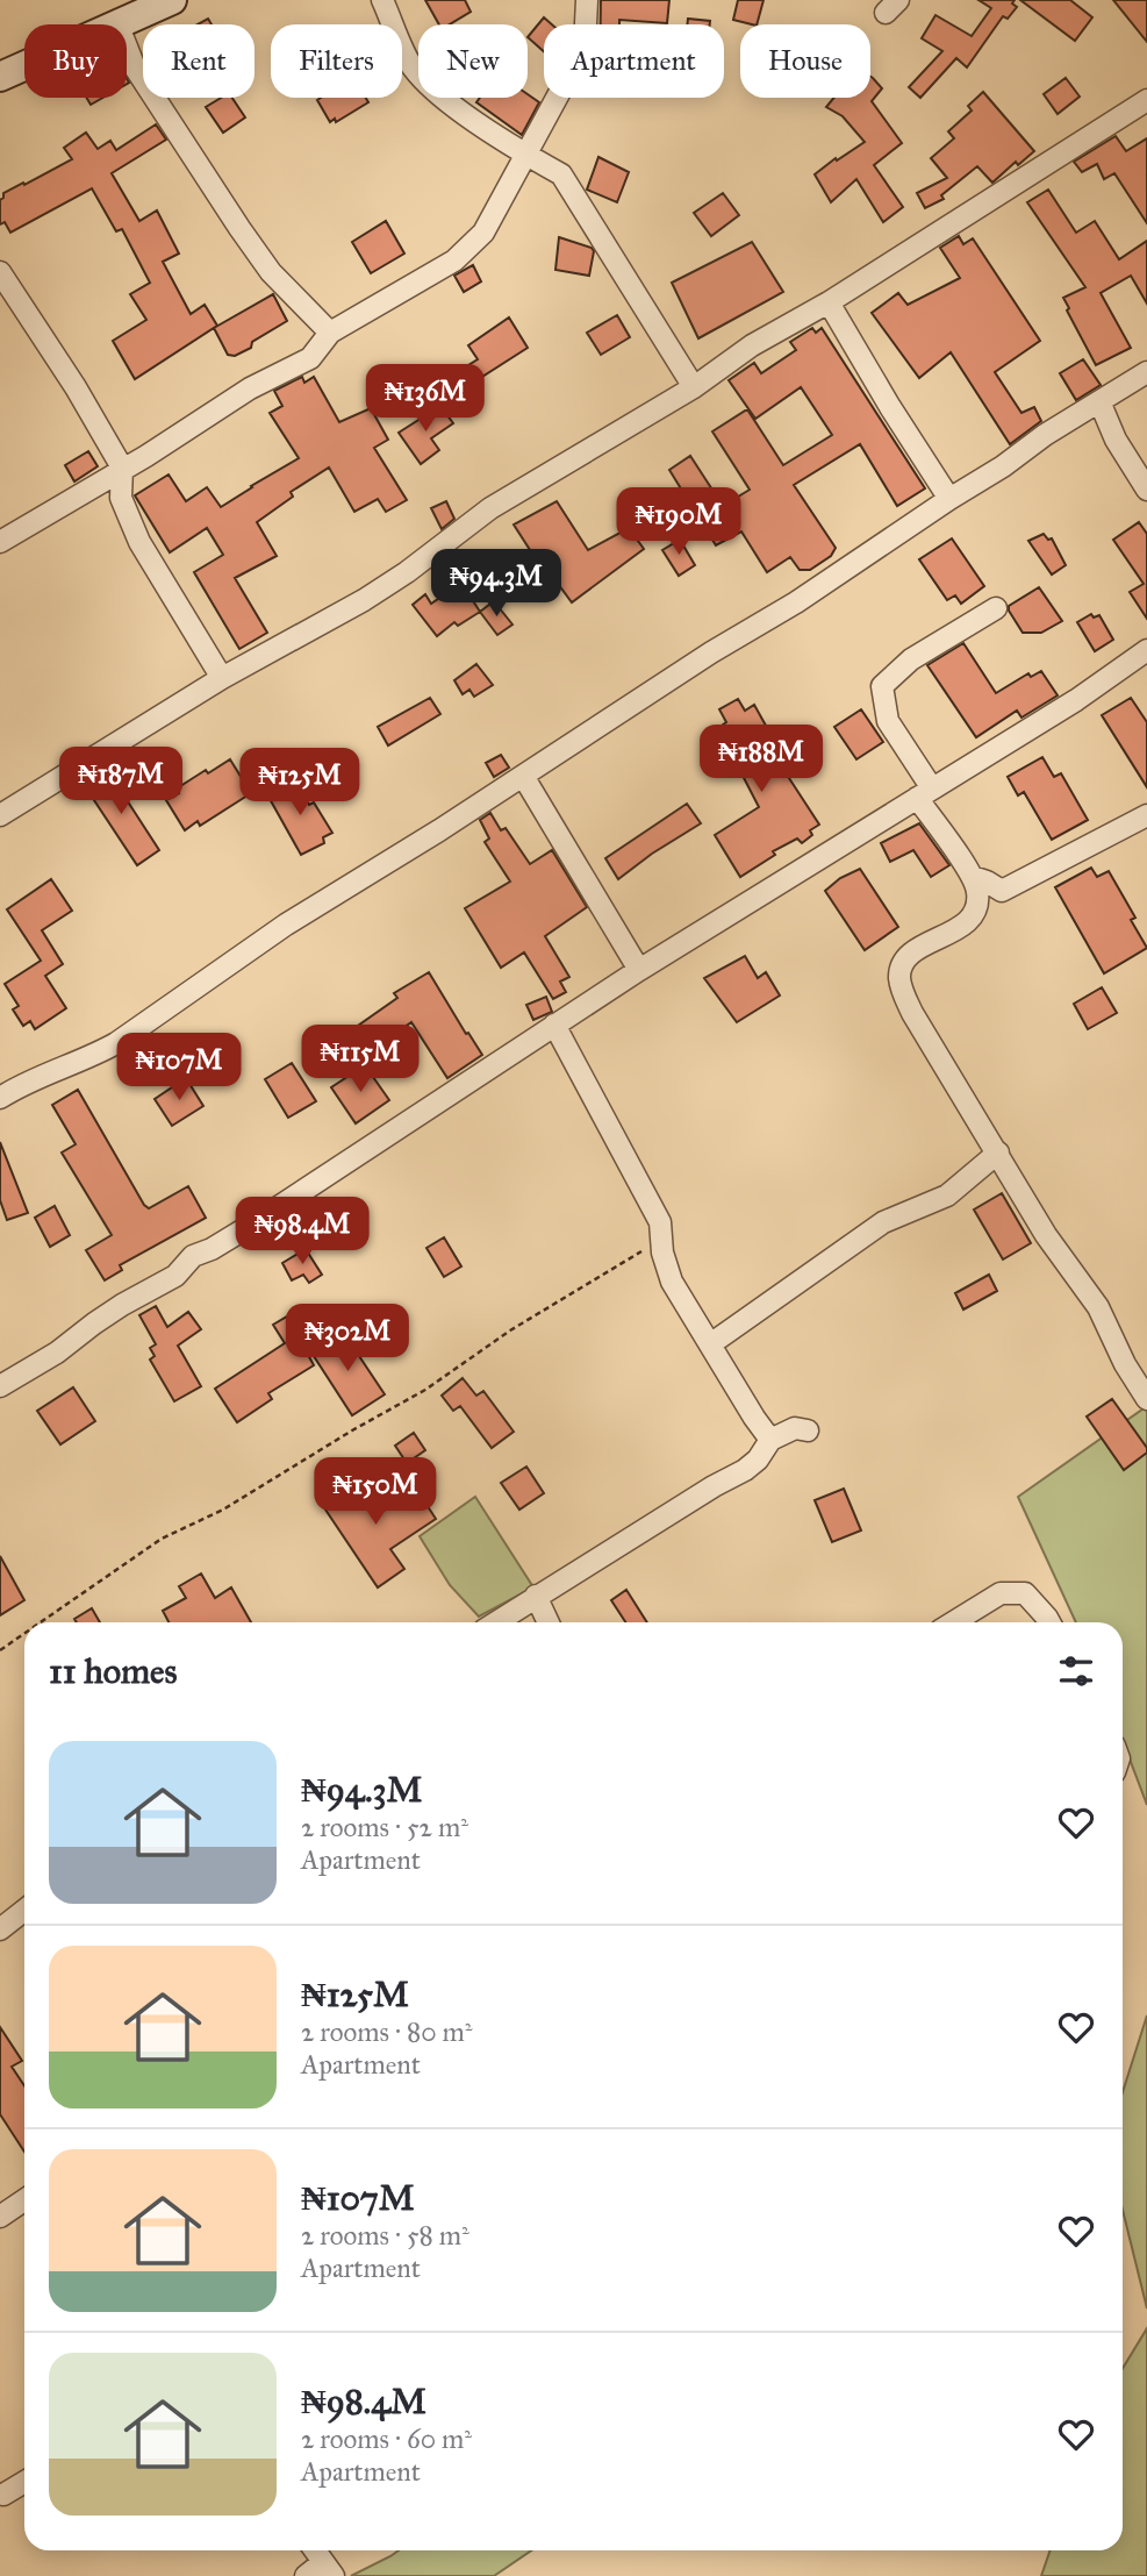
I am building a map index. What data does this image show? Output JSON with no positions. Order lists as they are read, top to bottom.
{
  "page": {
    "chip": [
      "Buy",
      "Rent",
      "Filters",
      "New",
      "Apartment",
      "House"
    ],
    "price": [
      "₦136M",
      "₦190M",
      "₦94.3M",
      "₦188M",
      "₦187M",
      "₦125M",
      "₦115M",
      "₦107M",
      "₦98.4M",
      "₦302M",
      "₦150M"
    ],
    "heading": "11 homes",
    "list": [
      {
        "name": "₦94.3M",
        "note": "2 rooms · 52 m² · Apartment"
      },
      {
        "name": "₦125M",
        "note": "2 rooms · 80 m² · Apartment"
      },
      {
        "name": "₦107M",
        "note": "2 rooms · 58 m² · Apartment"
      },
      {
        "name": "₦98.4M",
        "note": "2 rooms · 60 m² · Apartment"
      }
    ]
  }
}
